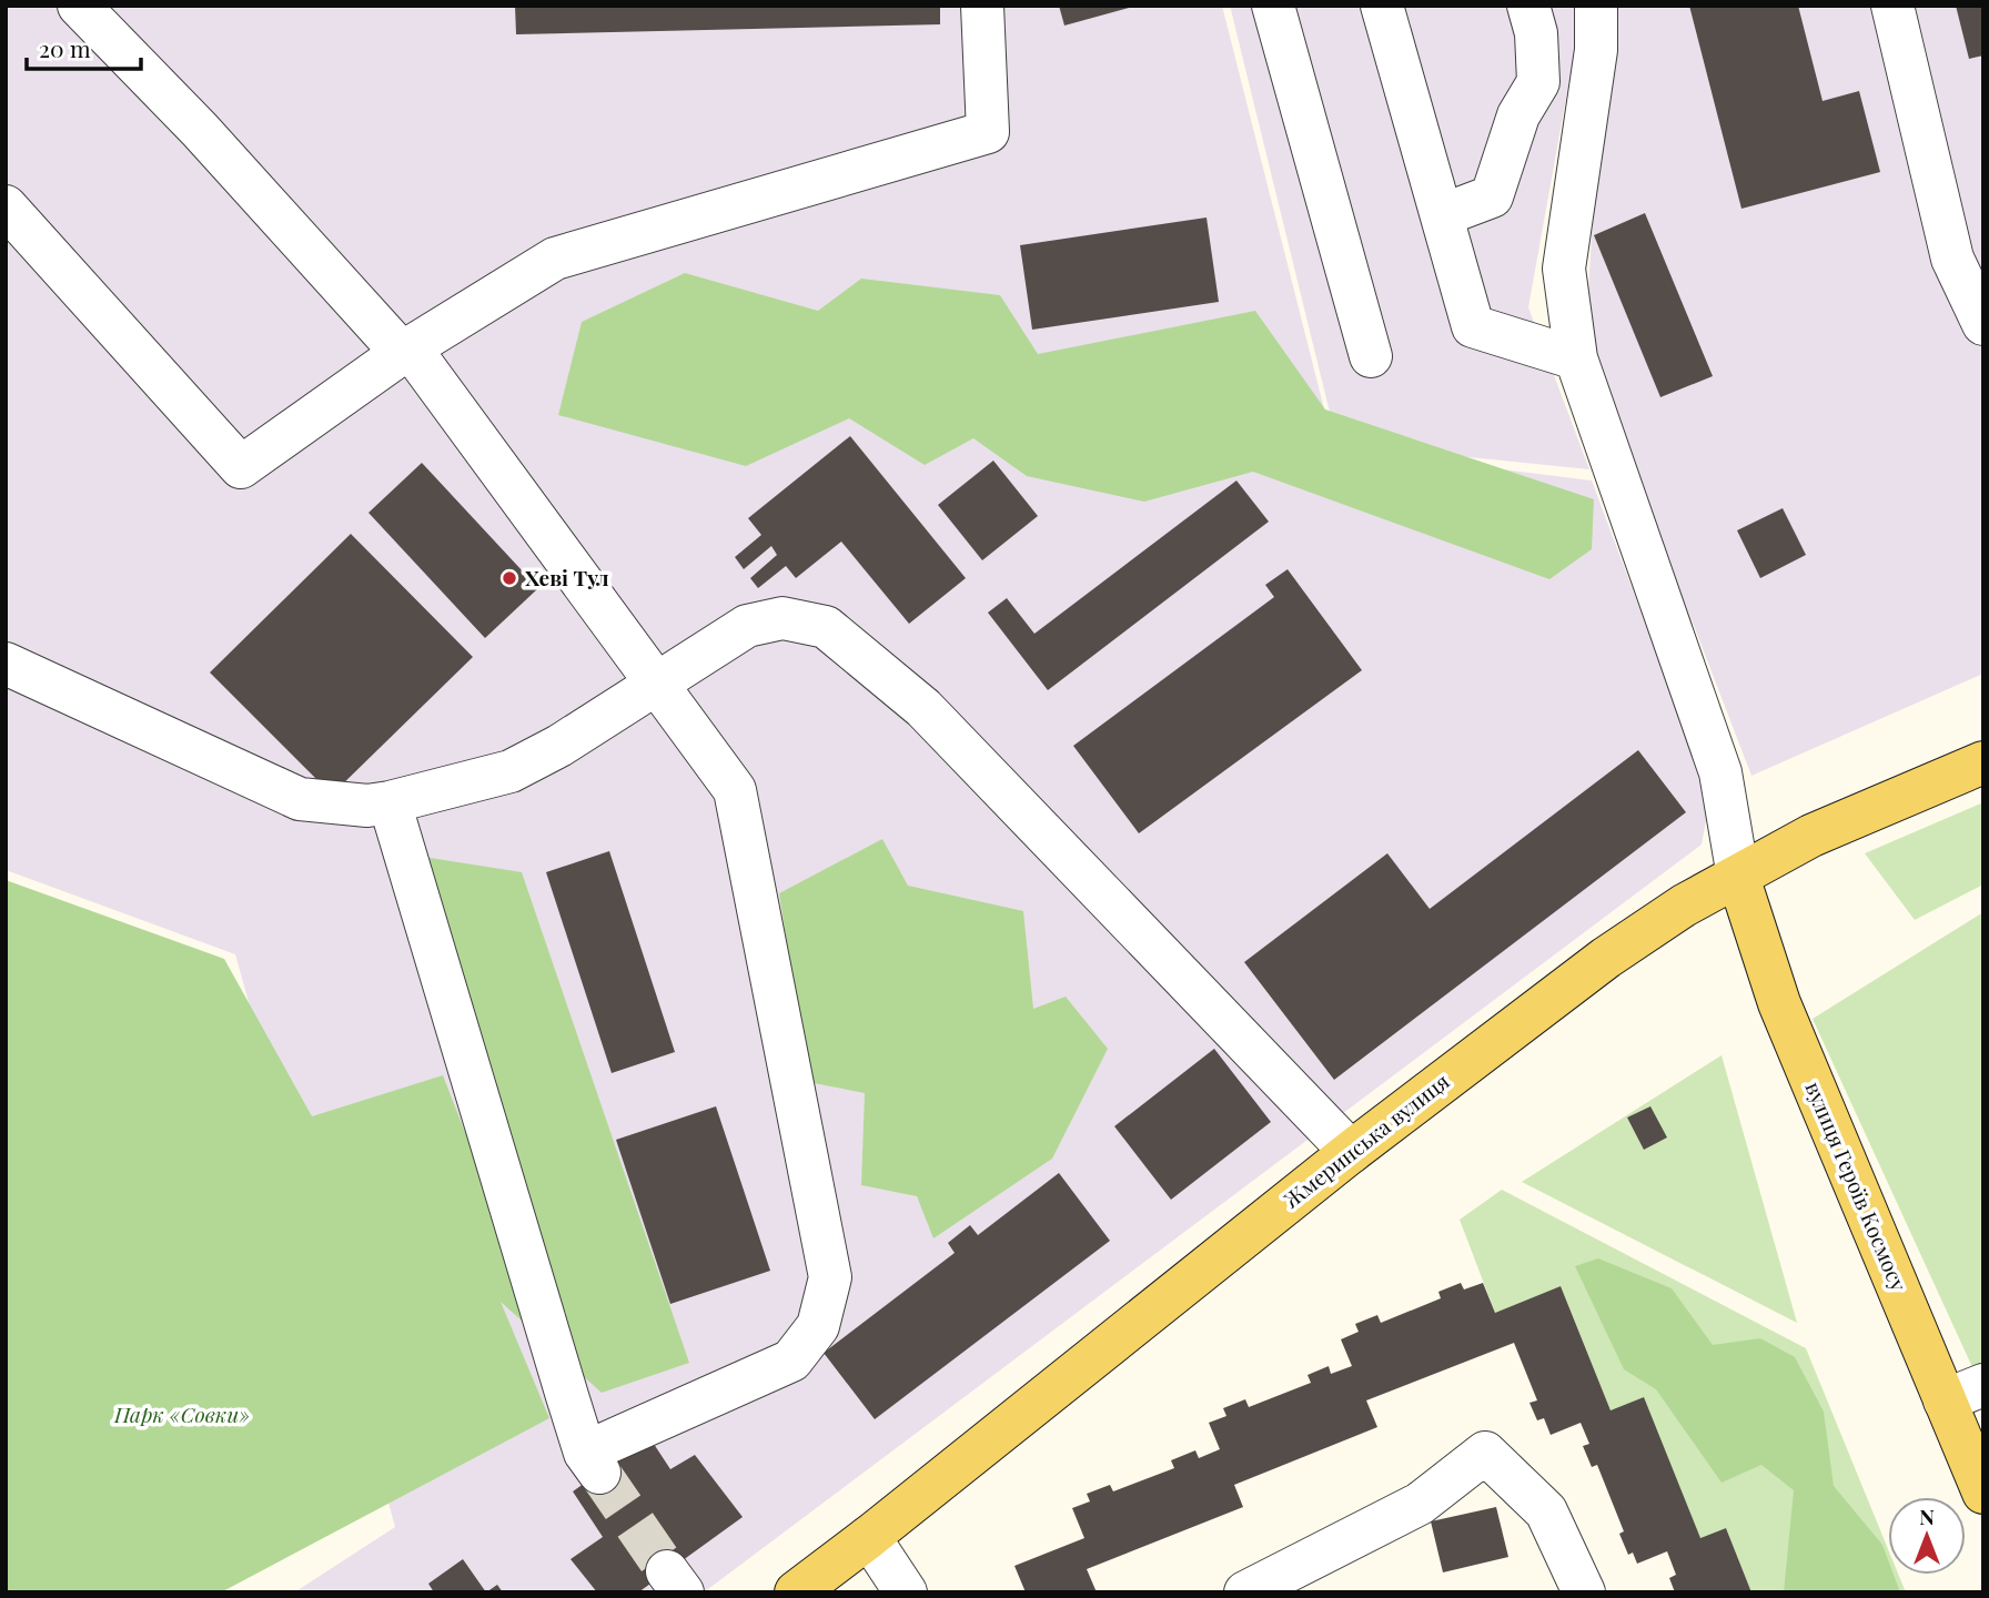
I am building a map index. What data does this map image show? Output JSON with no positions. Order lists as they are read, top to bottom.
{
  "streets": {
    "main road": ["Жмеринська вулиця", "вулиця Героїв Космосу"]
  },
  "crossings": [
    ["Жмеринська вулиця", "вулиця Героїв Космосу"]
  ],
  "parks": ["Парк «Совки»"],
  "places": ["Хеві Тул"],
  "scale_bar": "20 m",
  "north": "top"
}
